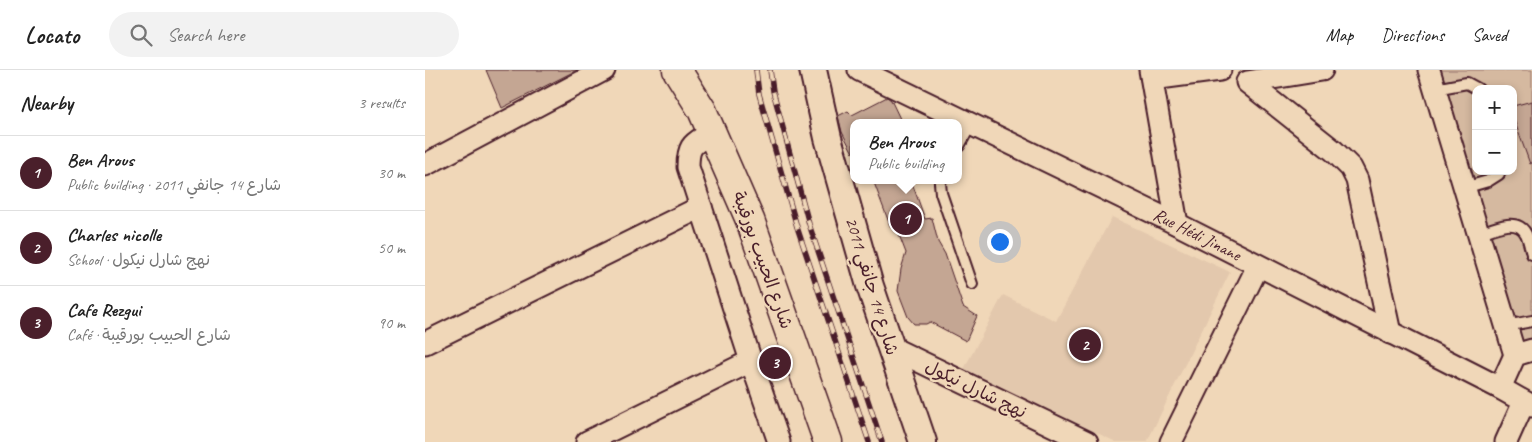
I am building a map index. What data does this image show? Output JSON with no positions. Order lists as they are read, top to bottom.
{
  "streets": {
    "main road": ["شارع الحبيب بورقيبة"],
    "street": ["Rue Hédi Jinane", "شارع 14 جانفي 2011", "نهج شارل نيكول"]
  },
  "crossings": [
    ["شارع 14 جانفي 2011", "نهج شارل نيكول"]
  ],
  "page": {
    "header": "Locato",
    "search": "Search here",
    "nav": ["Map", "Directions", "Saved"],
    "heading": ["Nearby", "3 results"],
    "map_buttons": ["+", "−"],
    "popup": ["Ben Arous", "Public building"],
    "list": [
      {
        "mark": "1",
        "name": "Ben Arous",
        "note": "Public building · شارع 14 جانفي 2011",
        "value": "30 m"
      },
      {
        "mark": "2",
        "name": "Charles nicolle",
        "note": "School · نهج شارل نيكول",
        "value": "50 m"
      },
      {
        "mark": "3",
        "name": "Cafe Rezgui",
        "note": "Café · شارع الحبيب بورقيبة",
        "value": "90 m"
      }
    ],
    "pins": ["1", "2", "3"]
  }
}
